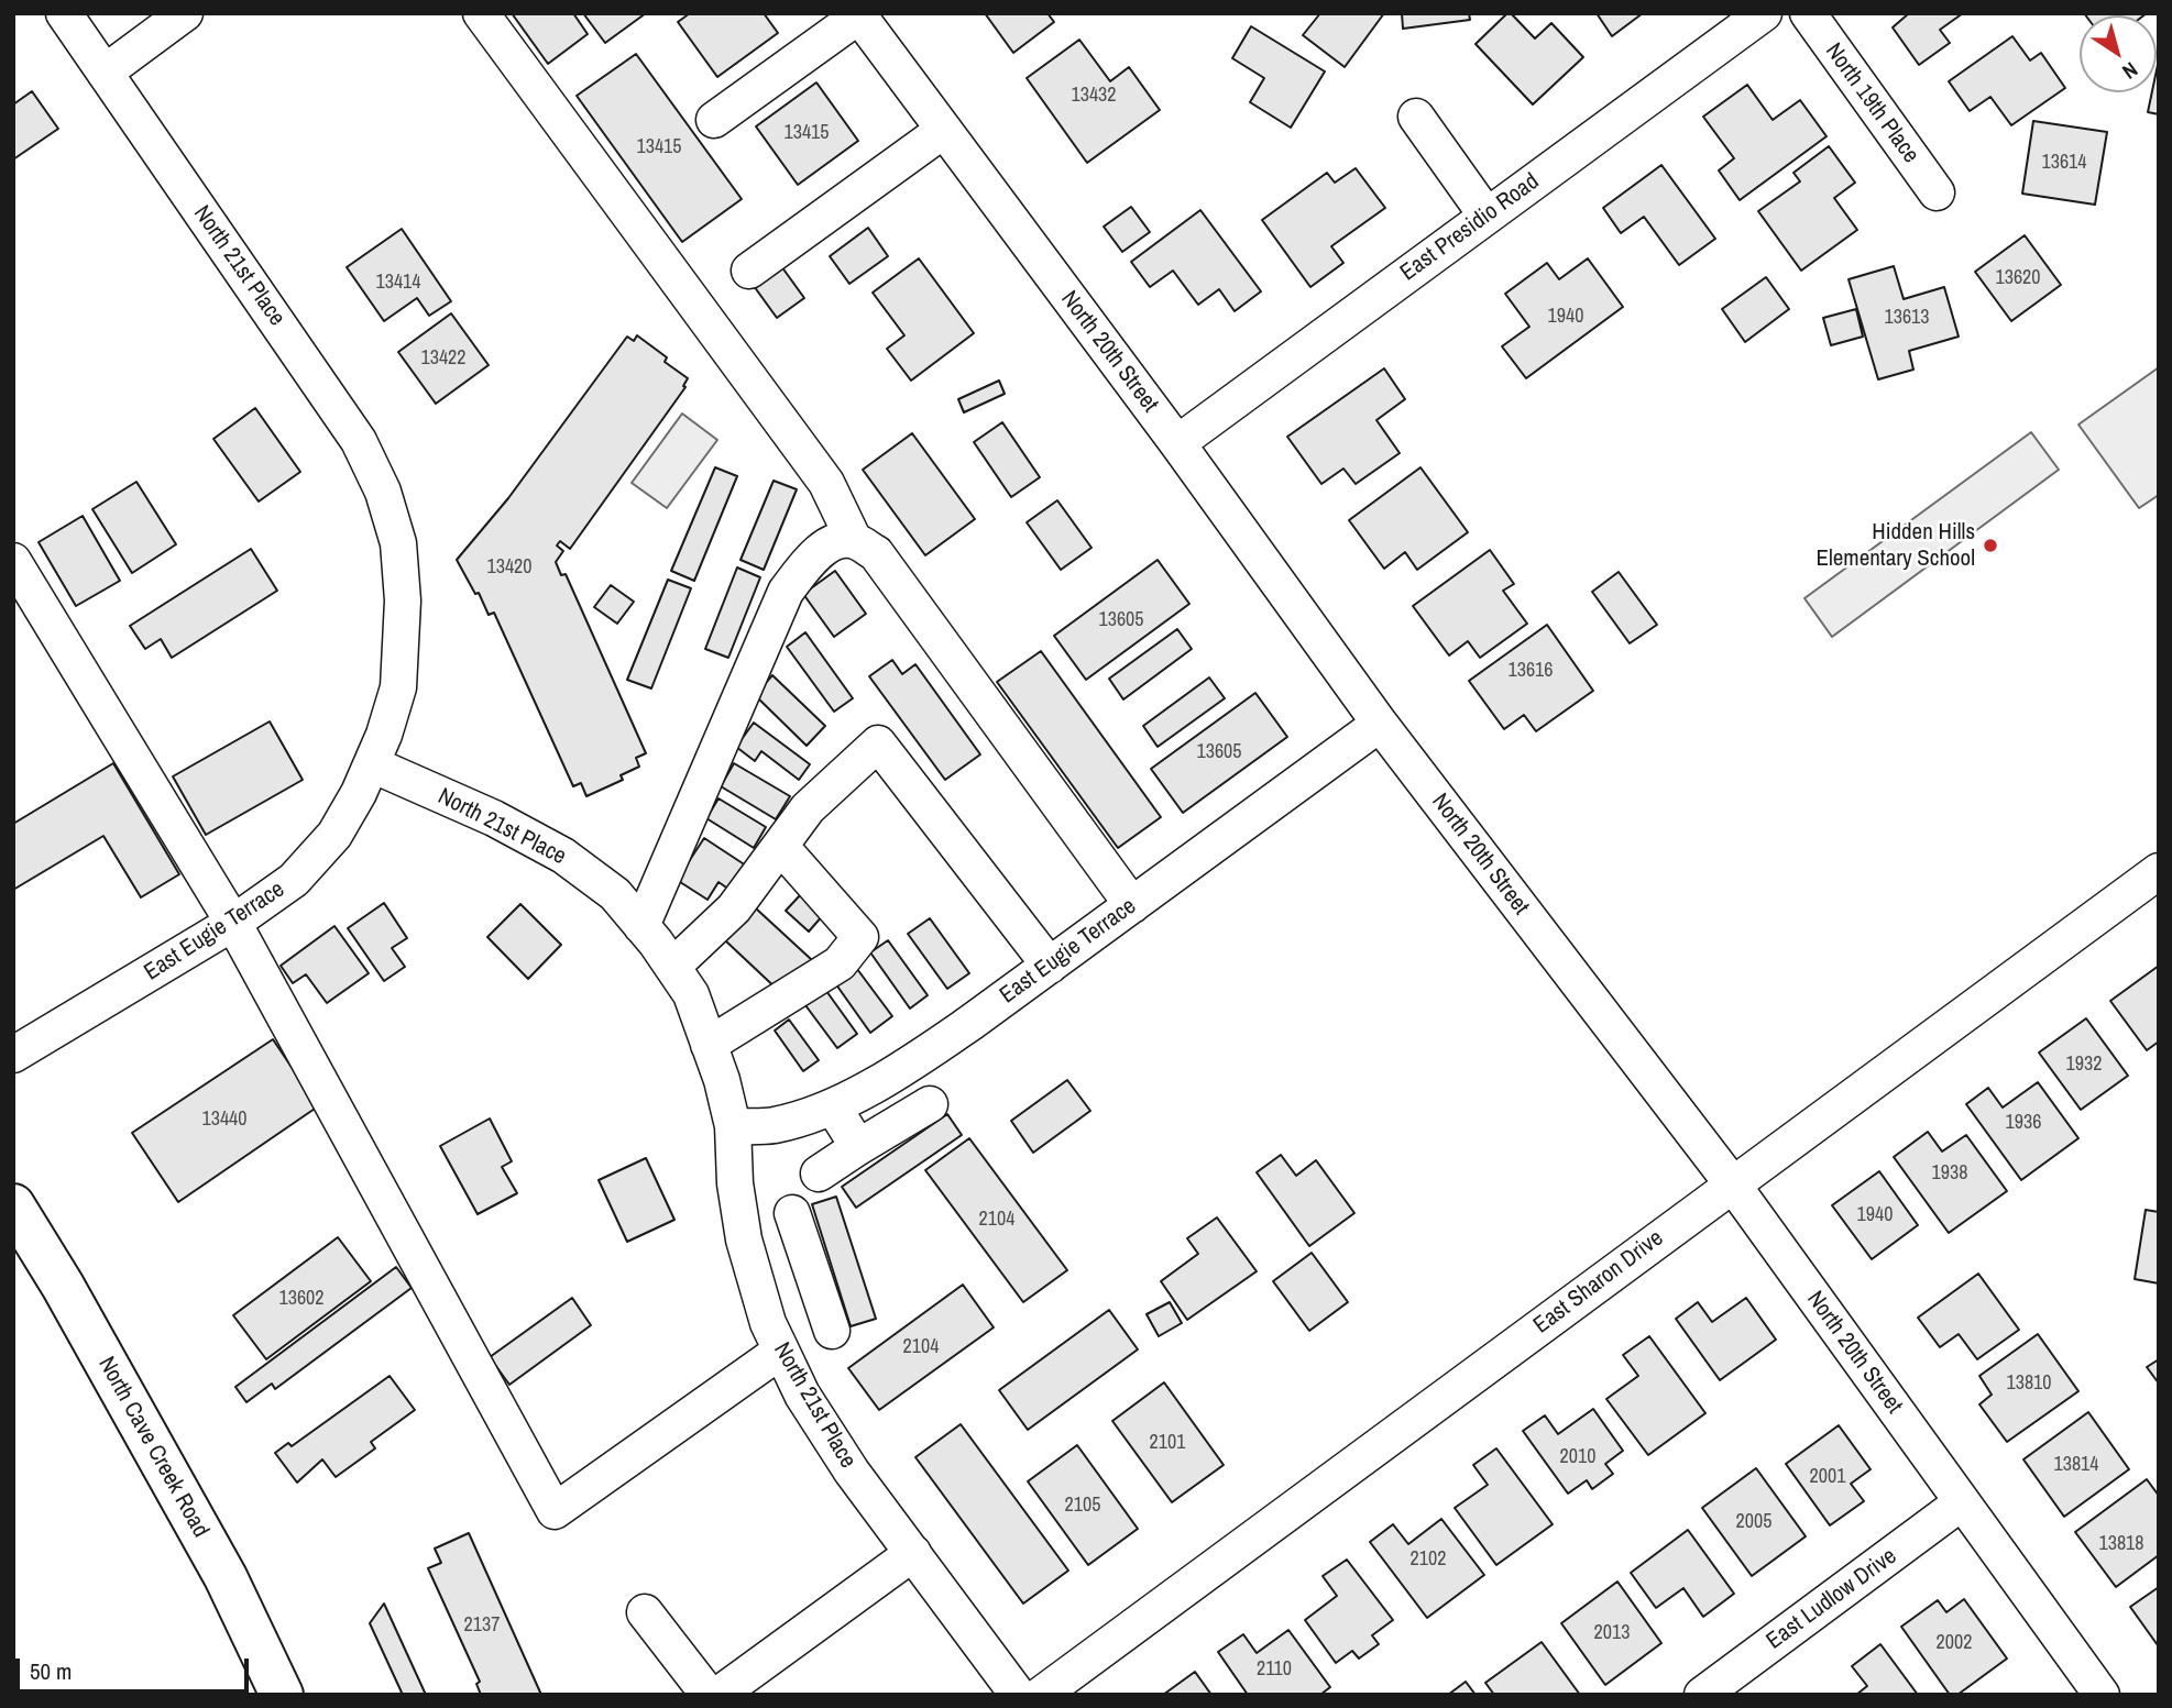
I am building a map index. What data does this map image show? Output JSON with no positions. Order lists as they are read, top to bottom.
{
  "streets": {
    "main road": ["North Cave Creek Road"],
    "street": [
      "North 19th Place",
      "East Presidio Road",
      "North 21st Place",
      "North 20th Street",
      "East Eugie Terrace",
      "East Sharon Drive",
      "East Ludlow Drive"
    ]
  },
  "crossings": [
    ["East Presidio Road", "North 20th Street"],
    ["North 21st Place", "East Eugie Terrace"],
    ["North 20th Street", "East Eugie Terrace"],
    ["North 20th Street", "East Sharon Drive"],
    ["North 20th Street", "East Ludlow Drive"]
  ],
  "places": ["Hidden Hills Elementary School"],
  "house_numbers": [
    "13432",
    "13415",
    "13415",
    "13614",
    "13620",
    "13414",
    "1940",
    "13613",
    "13422",
    "13420",
    "13605",
    "13616",
    "13605",
    "1932",
    "13440",
    "1936",
    "1938",
    "1940",
    "2104",
    "13602",
    "2104",
    "13810",
    "2101",
    "2010",
    "13814",
    "2001",
    "2105",
    "2005",
    "13818",
    "2102",
    "2137",
    "2013",
    "2002",
    "2110"
  ],
  "scale_bar": "50 m",
  "north": "bottom right"
}
